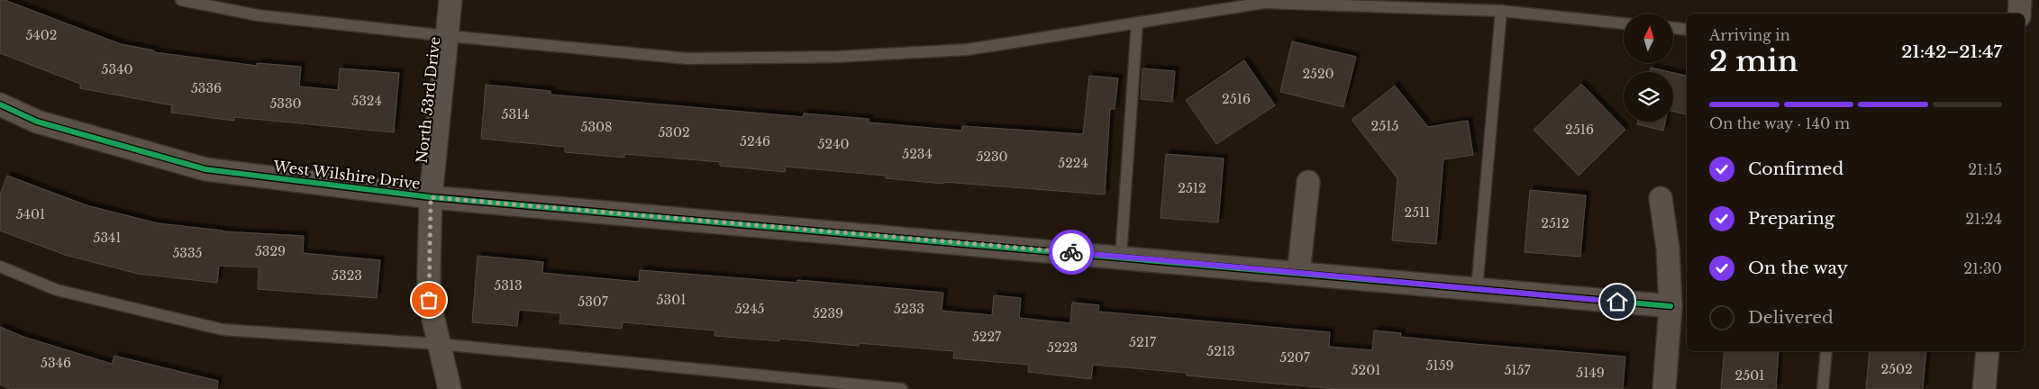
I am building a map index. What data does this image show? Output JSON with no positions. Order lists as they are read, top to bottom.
{
  "streets": {
    "street": ["North 53rd Drive", "West Wilshire Drive"]
  },
  "crossings": [
    ["North 53rd Drive", "West Wilshire Drive"]
  ],
  "house_numbers": [
    "5402",
    "5340",
    "2520",
    "5336",
    "2516",
    "5324",
    "5330",
    "5314",
    "2515",
    "5308",
    "2516",
    "5302",
    "5246",
    "5240",
    "5234",
    "5230",
    "5224",
    "2512",
    "2511",
    "5401",
    "2512",
    "5341",
    "5329",
    "5335",
    "5323",
    "5313",
    "5301",
    "5307",
    "5245",
    "5233",
    "5239",
    "5227",
    "5217",
    "5223",
    "5213",
    "5207",
    "5346",
    "5159",
    "2502",
    "5201",
    "5157",
    "5149",
    "2501"
  ],
  "north": "top",
  "page": {
    "heading": ["2 min", "Arriving in", "21:42–21:47"],
    "bar": "On the way · 140 m",
    "list": [
      ["Confirmed", "21:15"],
      ["Preparing", "21:24"],
      ["On the way", "21:30"],
      "Delivered"
    ]
  }
}
